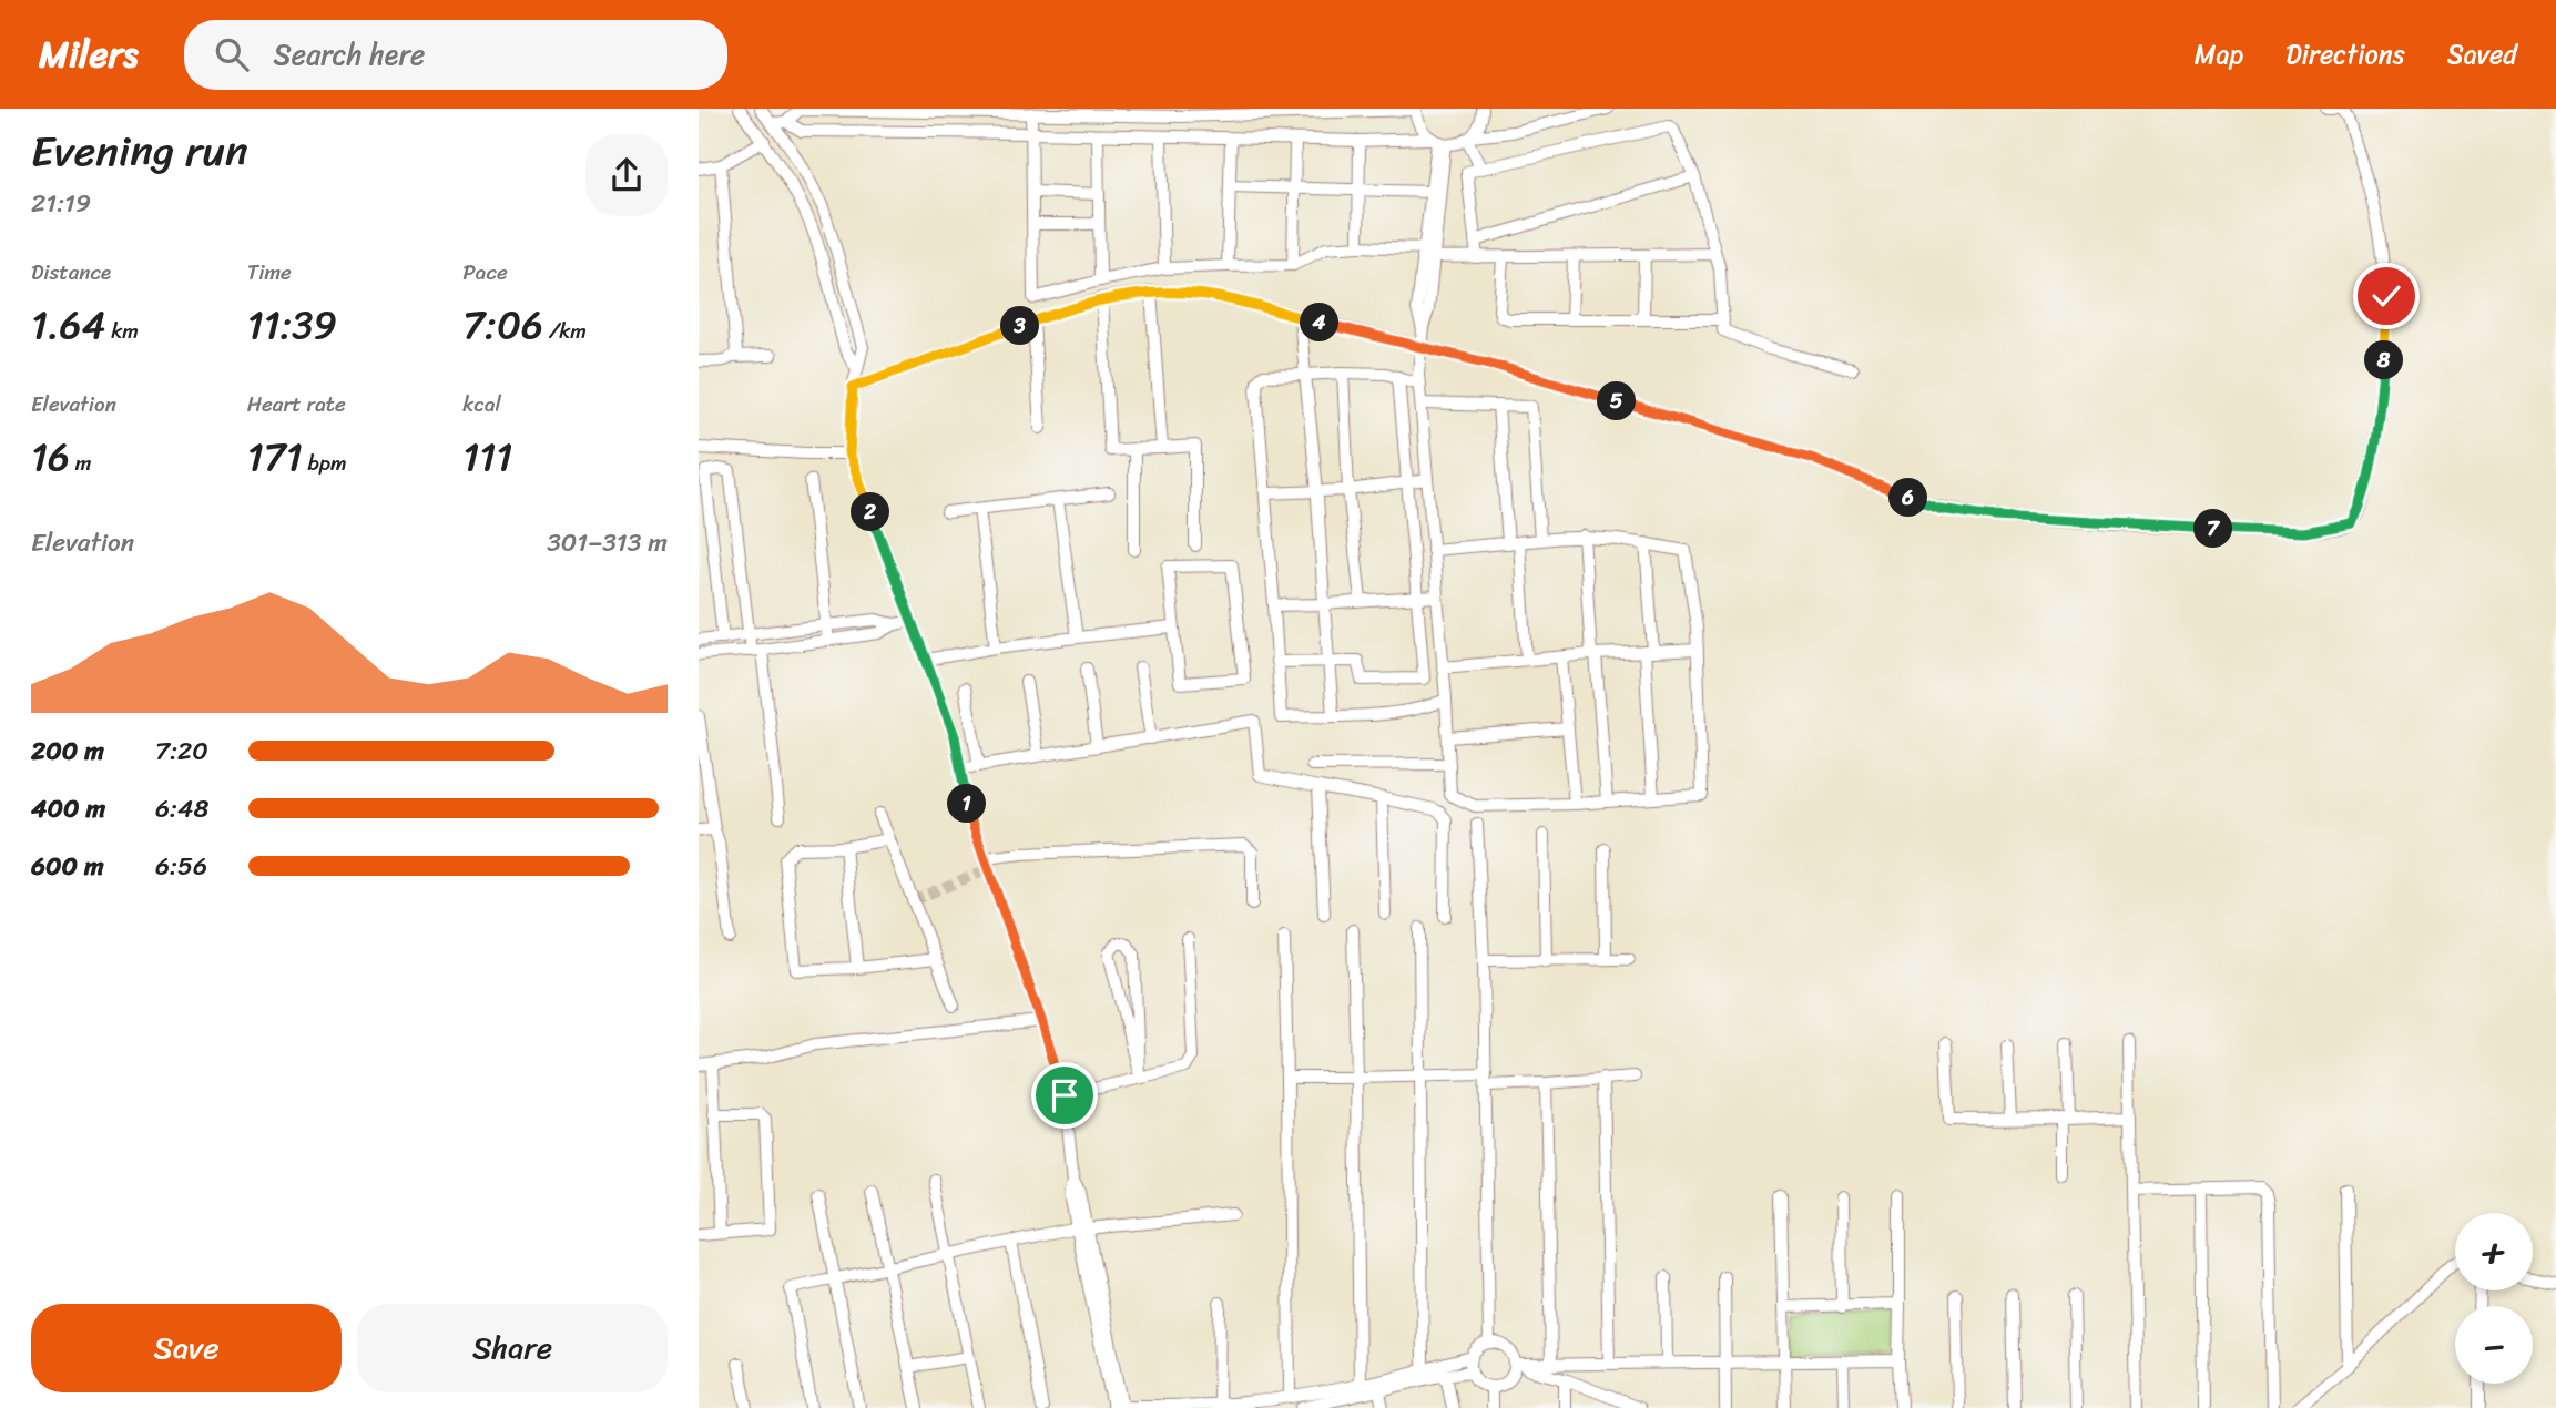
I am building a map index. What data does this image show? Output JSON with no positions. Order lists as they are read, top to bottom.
{
  "page": {
    "header": "Milers",
    "search": "Search here",
    "nav": ["Map", "Directions", "Saved"],
    "heading": ["Evening run", "21:19"],
    "stats": [
      ["Distance", "1.64 km"],
      ["Time", "11:39"],
      ["Pace", "7:06 /km"],
      ["Elevation", "16 m"],
      ["Heart rate", "171 bpm"],
      ["kcal", "111"]
    ],
    "pins": [
      "4",
      "3",
      "8",
      "5",
      "6",
      "2",
      "7",
      "1"
    ],
    "chart": ["Elevation", "301–313 m"],
    "list": [
      {
        "name": "200 m",
        "note": "7:20"
      },
      {
        "name": "400 m",
        "note": "6:48"
      },
      {
        "name": "600 m",
        "note": "6:56"
      }
    ],
    "map_buttons": ["+", "−"],
    "buttons": ["Save", "Share"]
  }
}
